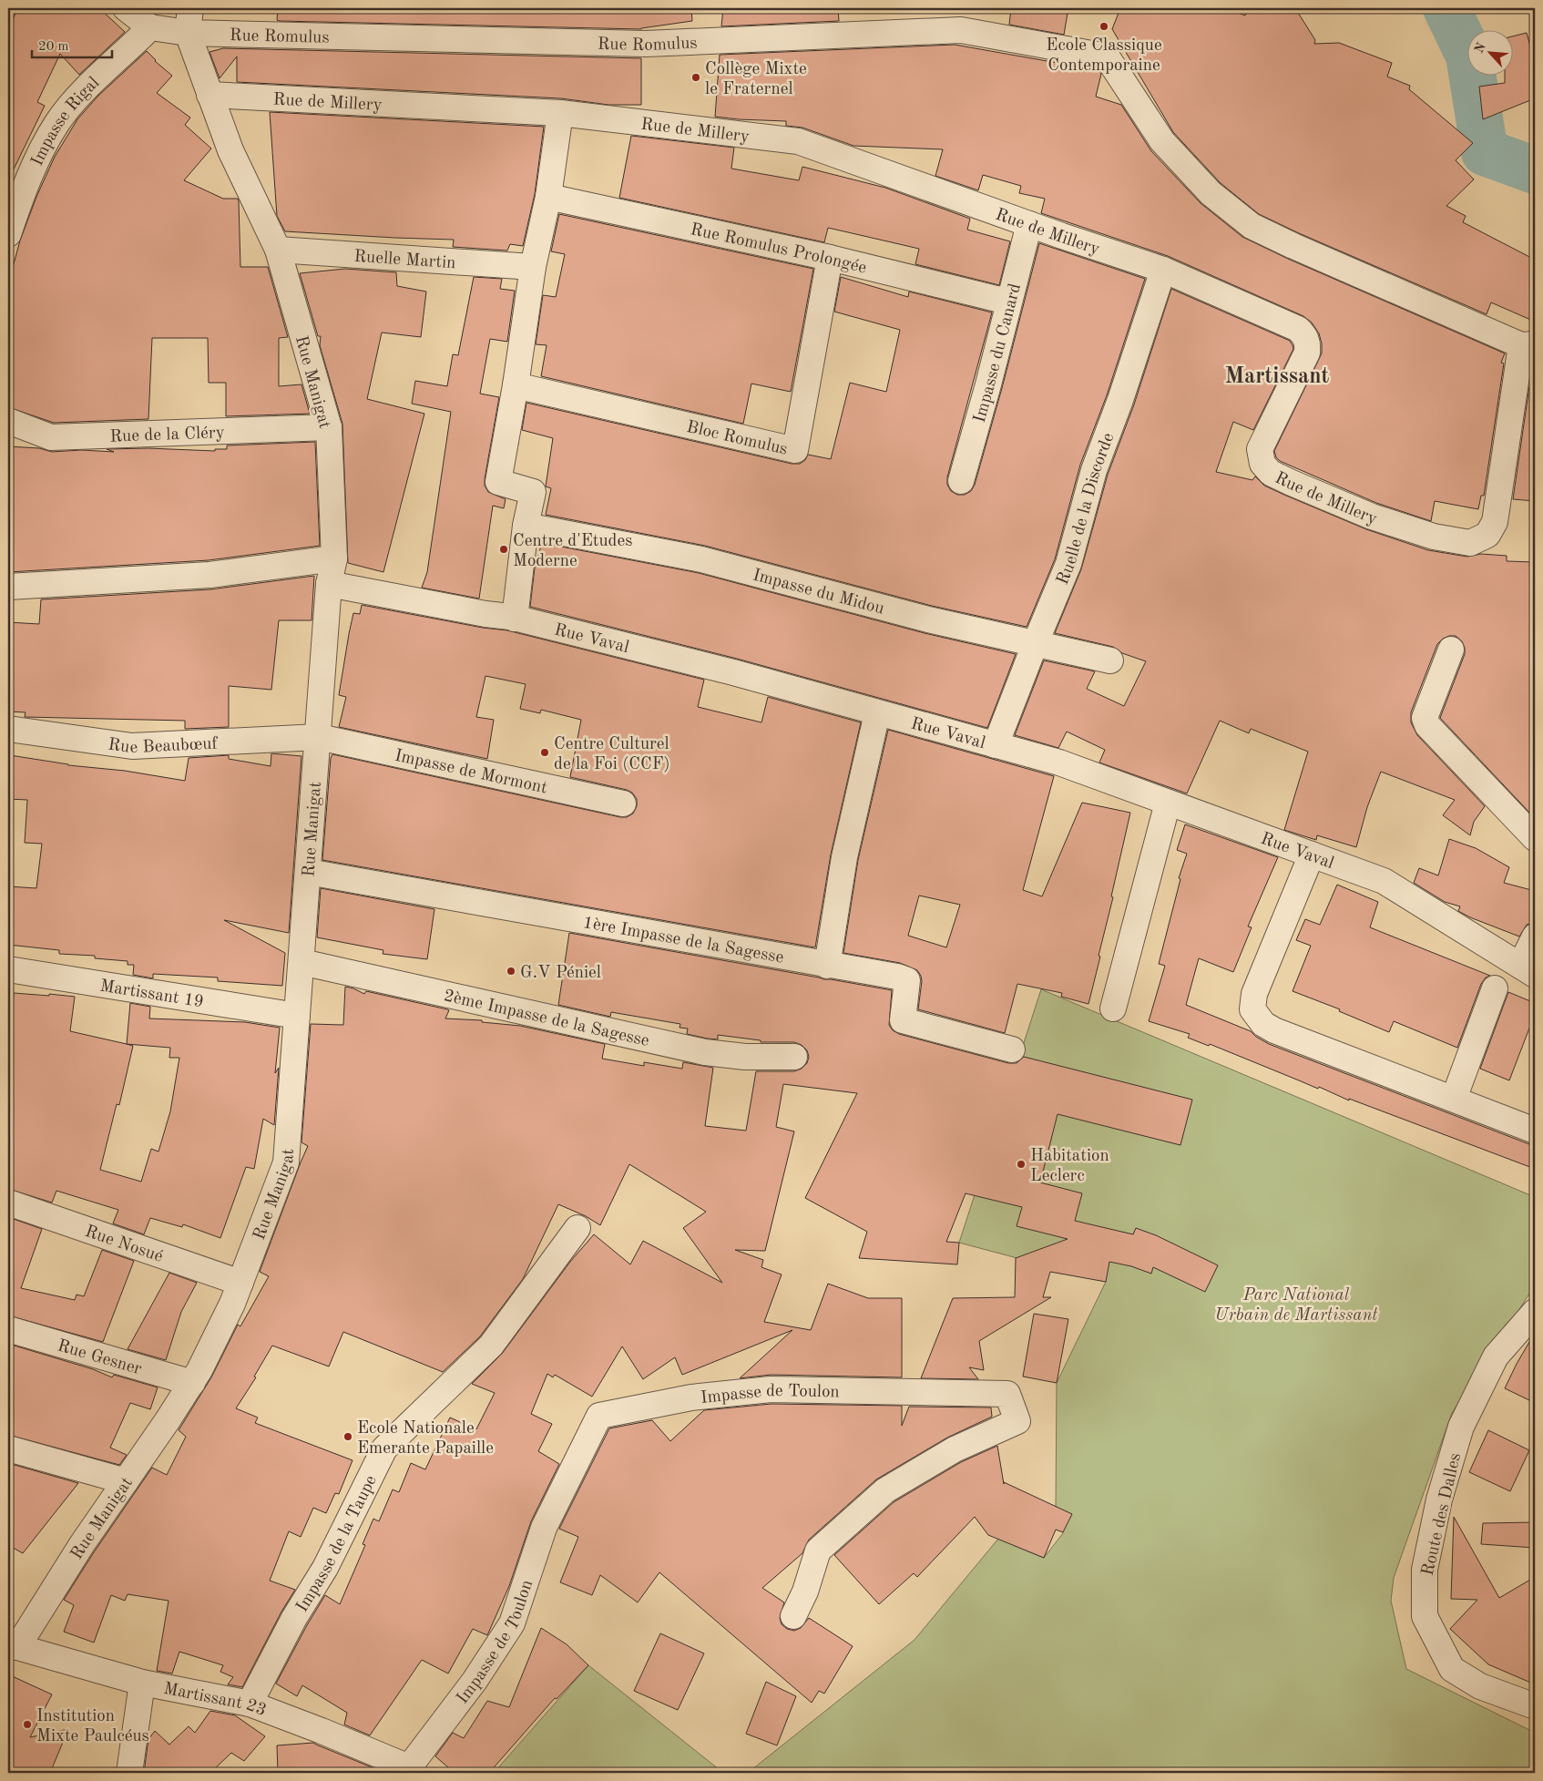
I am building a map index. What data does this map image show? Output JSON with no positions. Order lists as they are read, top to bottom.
{
  "streets": {
    "street": [
      "Rue Romulus",
      "Rue de Millery",
      "Impasse Rigal",
      "Rue Romulus Prolongée",
      "Ruelle Martin",
      "Impasse du Canard",
      "Rue Manigat",
      "Rue de la Cléry",
      "Bloc Romulus",
      "Ruelle de la Discorde",
      "Impasse du Midou",
      "Rue Vaval",
      "Rue Beaubœuf",
      "Impasse de Mormont",
      "1ère Impasse de la Sagesse",
      "Martissant 19",
      "2ème Impasse de la Sagesse",
      "Rue Nosué",
      "Rue Gesner",
      "Impasse de Toulon",
      "Route des Dalles",
      "Impasse de la Taupe",
      "Martissant 23"
    ]
  },
  "crossings": [
    ["Rue Romulus", "Rue de Millery"],
    ["Rue Romulus", "Rue Manigat"],
    ["Rue de Millery", "Impasse du Canard"],
    ["Rue de Millery", "Rue Manigat"],
    ["Rue de Millery", "Ruelle de la Discorde"],
    ["Rue Romulus Prolongée", "Impasse du Canard"],
    ["Rue Romulus Prolongée", "Bloc Romulus"],
    ["Ruelle Martin", "Rue Manigat"],
    ["Rue Manigat", "Rue de la Cléry"],
    ["Rue Manigat", "Rue Vaval"],
    ["Rue Manigat", "Rue Beaubœuf"],
    ["Rue Manigat", "Impasse de Mormont"],
    ["Rue Manigat", "1ère Impasse de la Sagesse"],
    ["Rue Manigat", "Martissant 19"],
    ["Rue Manigat", "2ème Impasse de la Sagesse"],
    ["Rue Manigat", "Rue Nosué"],
    ["Rue Manigat", "Rue Gesner"],
    ["Rue Manigat", "Martissant 23"],
    ["Ruelle de la Discorde", "Impasse du Midou"],
    ["Ruelle de la Discorde", "Rue Vaval"],
    ["Rue Beaubœuf", "Impasse de Mormont"],
    ["Impasse de Toulon", "Martissant 23"],
    ["Impasse de la Taupe", "Martissant 23"]
  ],
  "districts": ["Martissant"],
  "parks": ["Parc National Urbain de Martissant"],
  "places": [
    "Ecole Classique Contemporaine",
    "Collège Mixte le Fraternel",
    "Centre d'Etudes Moderne",
    "Centre Culturel de la Foi (CCF)",
    "G.V Péniel",
    "Habitation Leclerc",
    "Ecole Nationale Emerante Papaille",
    "Institution Mixte Paulcéus"
  ],
  "scale_bar": "20 m",
  "north": "top left"
}
